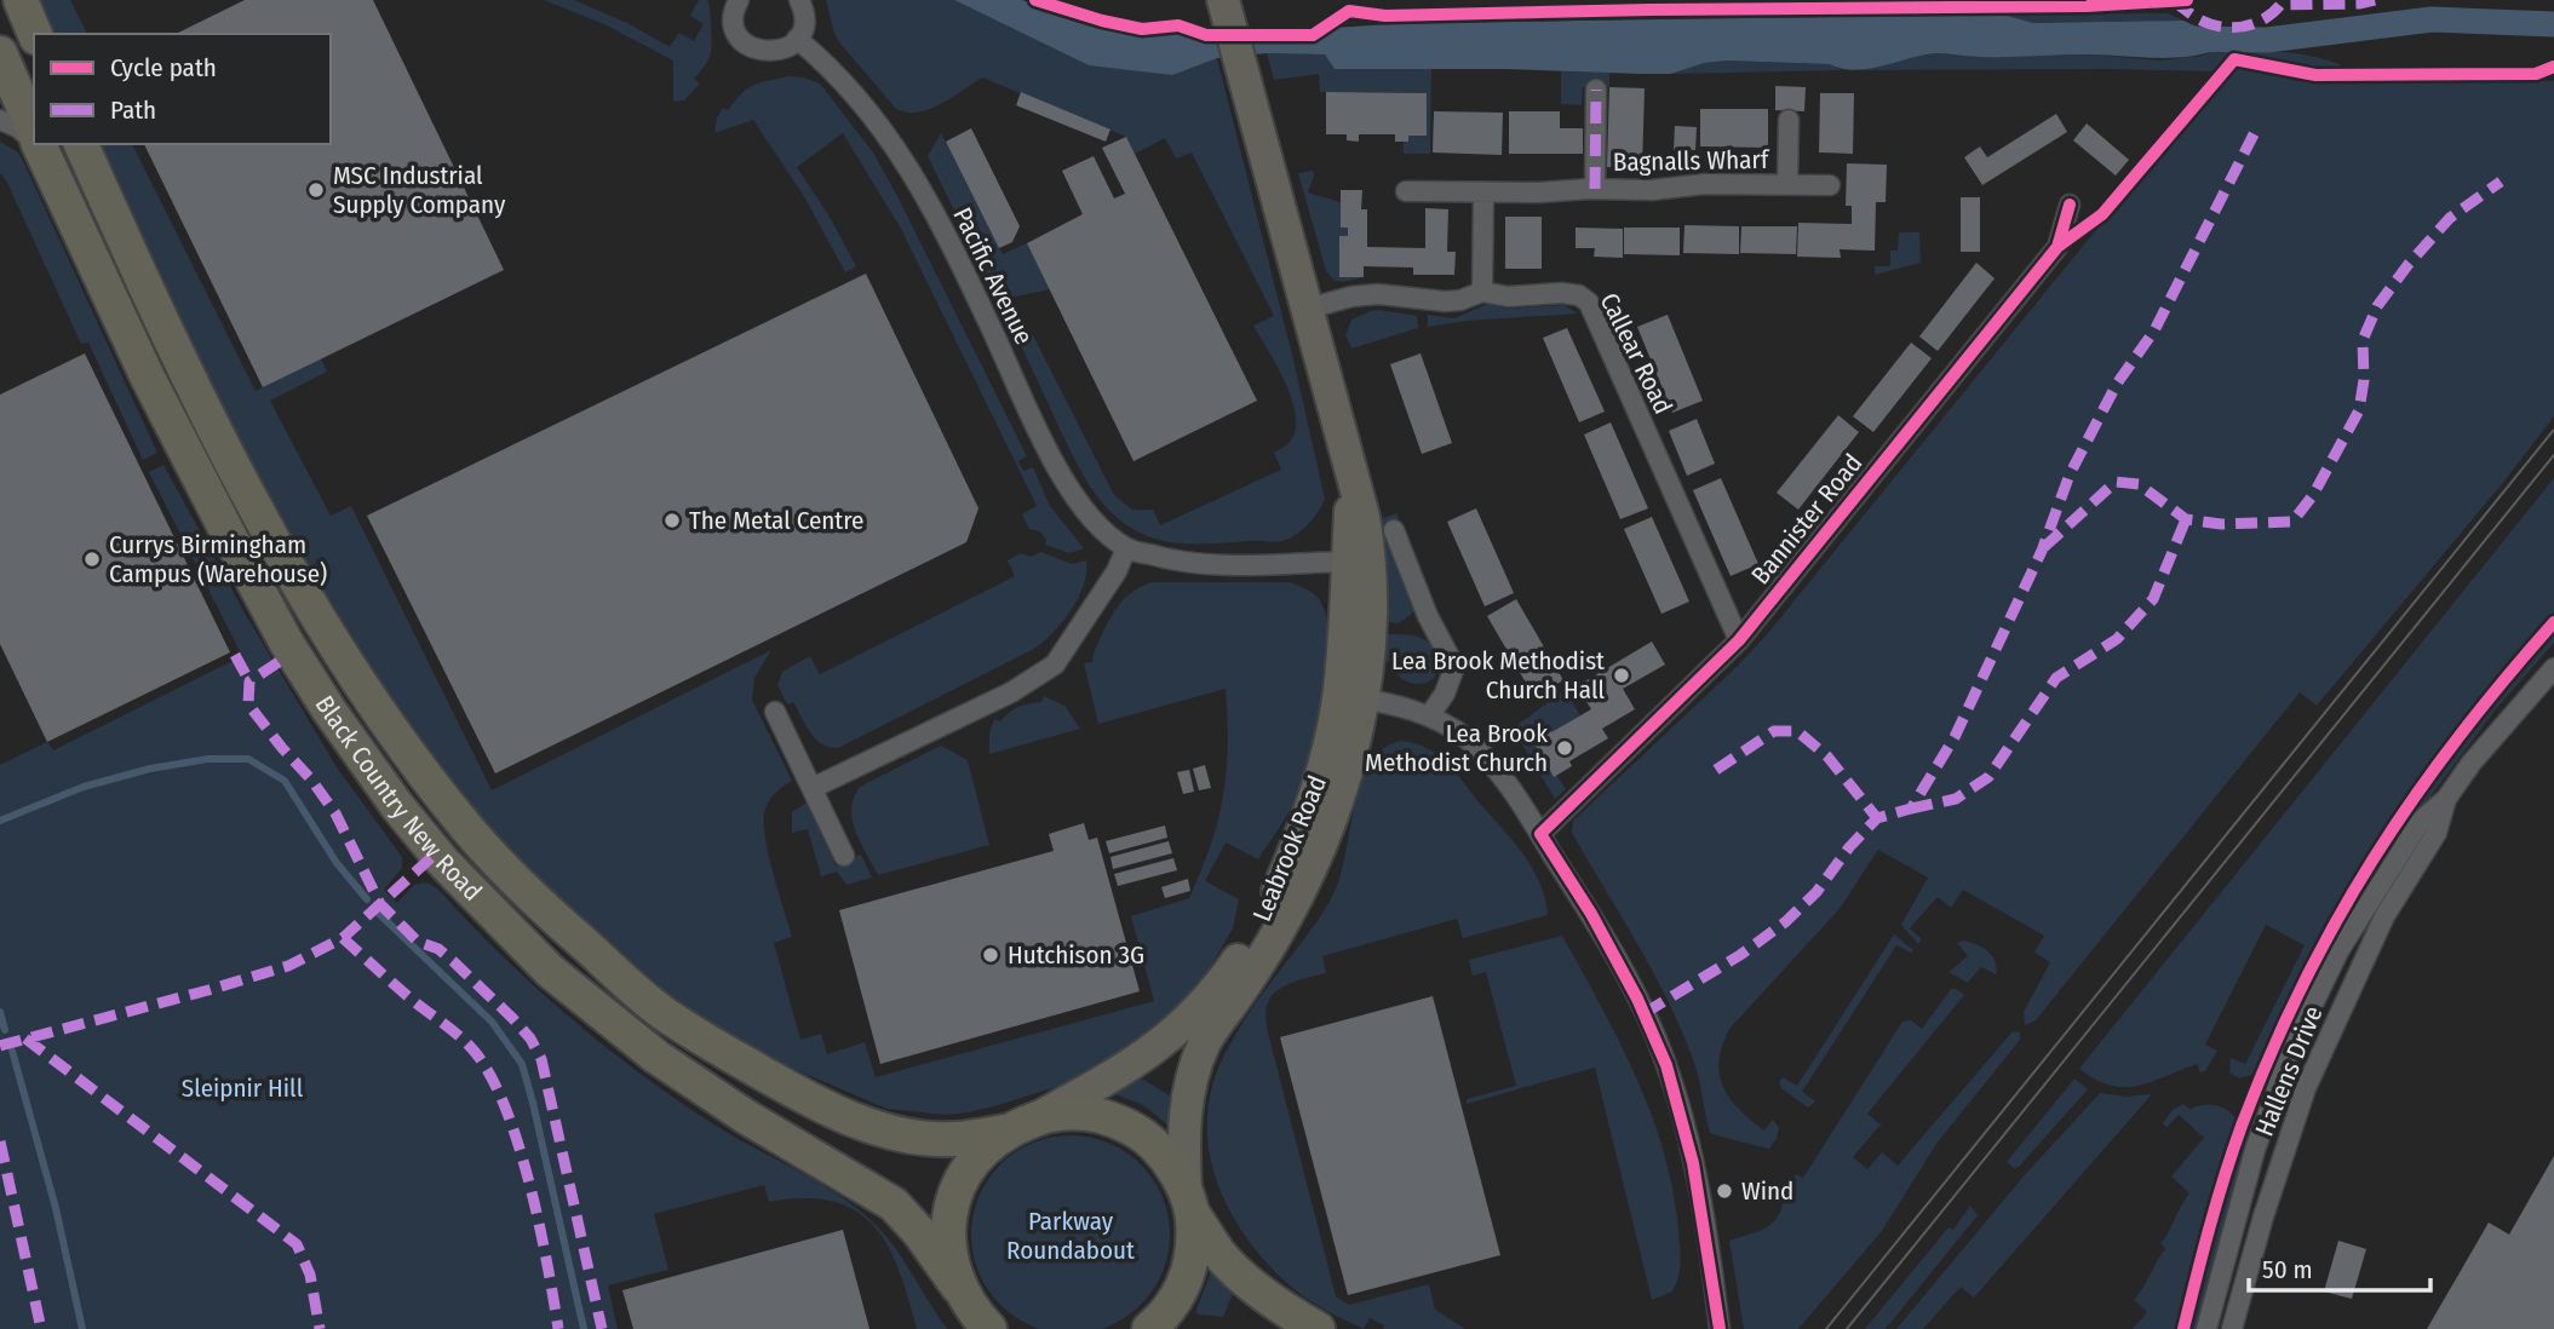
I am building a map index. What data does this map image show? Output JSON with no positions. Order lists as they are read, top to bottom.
{
  "streets": {
    "highway": ["Black Country New Road"],
    "main road": ["Leabrook Road"],
    "street": [
      "Bagnalls Wharf",
      "Pacific Avenue",
      "Callear Road",
      "Bannister Road",
      "Hallens Drive"
    ]
  },
  "crossings": [
    ["Pacific Avenue", "Leabrook Road"],
    ["Callear Road", "Bannister Road"],
    ["Callear Road", "Leabrook Road"]
  ],
  "parks": ["Sleipnir Hill", "Parkway Roundabout"],
  "places": [
    "MSC Industrial Supply Company",
    "The Metal Centre",
    "Currys Birmingham Campus (Warehouse)",
    "Lea Brook Methodist Church Hall",
    "Lea Brook Methodist Church",
    "Hutchison 3G",
    "Wind"
  ],
  "legend": ["Cycle path", "Path"],
  "scale_bar": "50 m"
}
